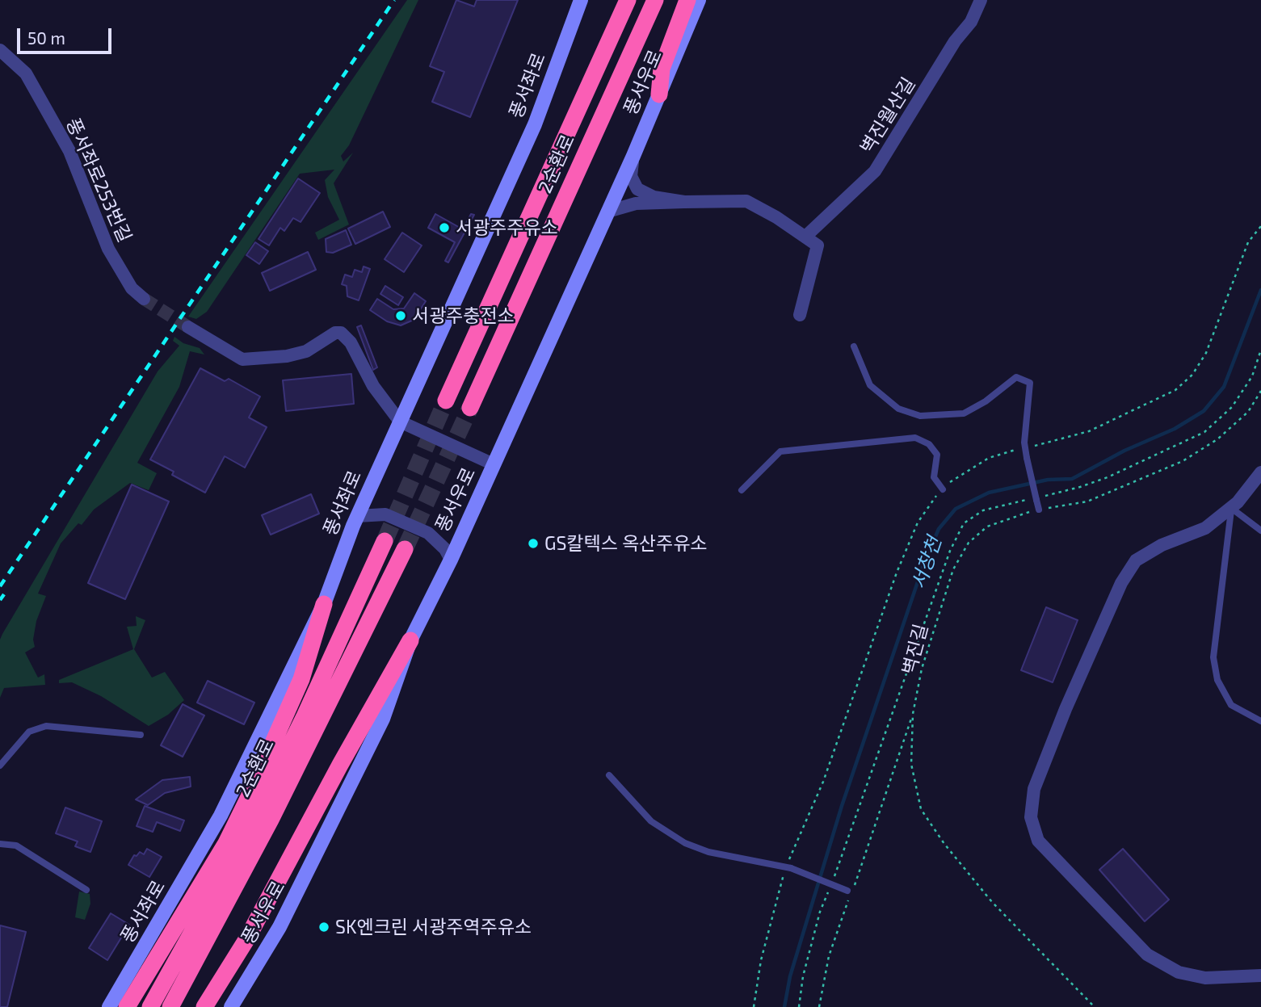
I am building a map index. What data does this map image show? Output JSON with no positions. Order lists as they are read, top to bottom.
{
  "streets": {
    "highway": ["2순환로"],
    "street": [
      "풍서우로",
      "풍서좌로",
      "벽진월산길",
      "풍서좌로253번길"
    ],
    "path": ["벽진길"]
  },
  "water": ["서창천"],
  "places": [
    "서광주주유소",
    "서광주충전소",
    "GS칼텍스 옥산주유소",
    "SK엔크린 서광주역주유소"
  ],
  "scale_bar": "50 m"
}
